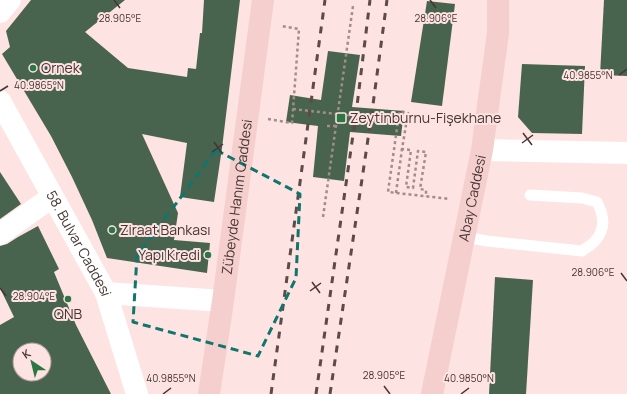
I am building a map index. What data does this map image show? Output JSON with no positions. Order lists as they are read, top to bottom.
{
  "streets": {
    "main road": ["Zübeyde Hanım Caddesi", "Abay Caddesi"],
    "street": ["58. Bulvar Caddesi"]
  },
  "places": {
    "other": [
      "Ornek",
      "Ziraat Bankası",
      "Yapı Kredi",
      "QNB"
    ],
    "transit": ["Zeytinburnu-Fişekhane"]
  },
  "north": "top left",
  "coordinates": [
    "28.905°E",
    "28.906°E",
    "40.9855°N",
    "40.9865°N",
    "28.904°E",
    "40.9850°N"
  ]
}
